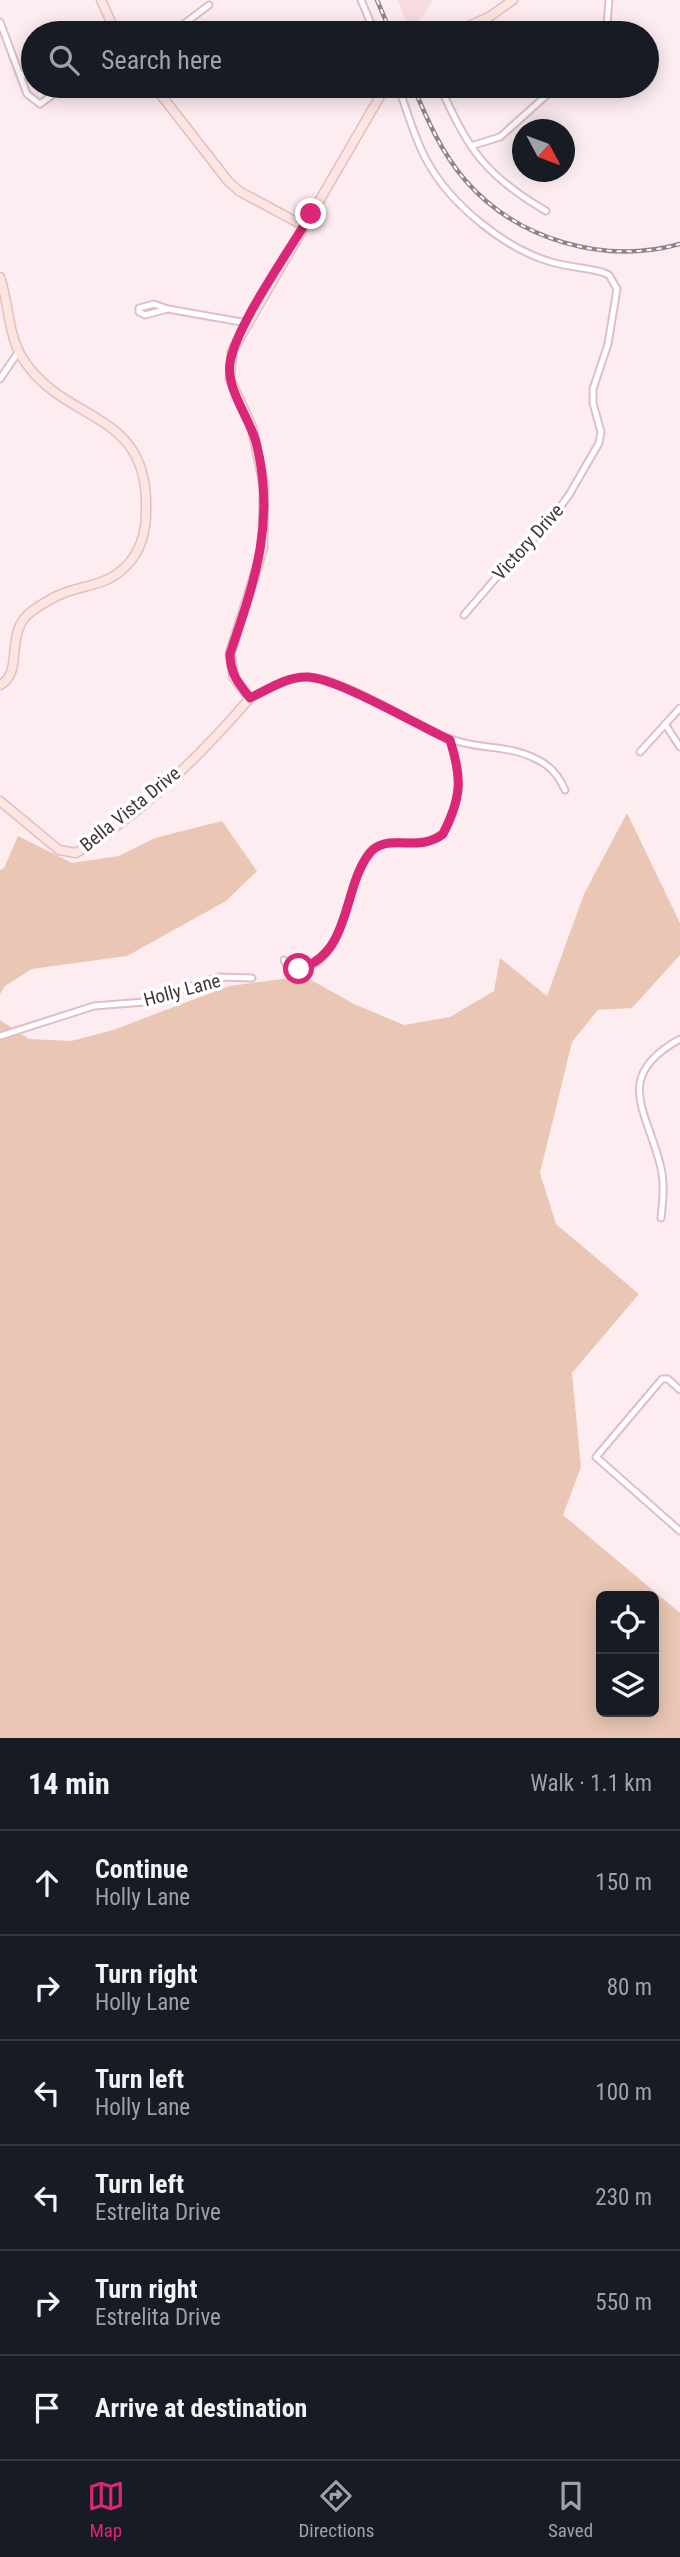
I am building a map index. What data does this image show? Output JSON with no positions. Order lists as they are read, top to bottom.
{
  "streets": {
    "street": ["Victory Drive", "Bella Vista Drive", "Holly Lane"]
  },
  "north": "bottom right",
  "page": {
    "search": "Search here",
    "heading": ["14 min", "Walk · 1.1 km"],
    "list": [
      ["Continue", "Holly Lane", "150 m"],
      ["Turn right", "Holly Lane", "80 m"],
      ["Turn left", "Holly Lane", "100 m"],
      ["Turn left", "Estrelita Drive", "230 m"],
      ["Turn right", "Estrelita Drive", "550 m"],
      "Arrive at destination"
    ],
    "nav": ["Map", "Directions", "Saved"]
  }
}
